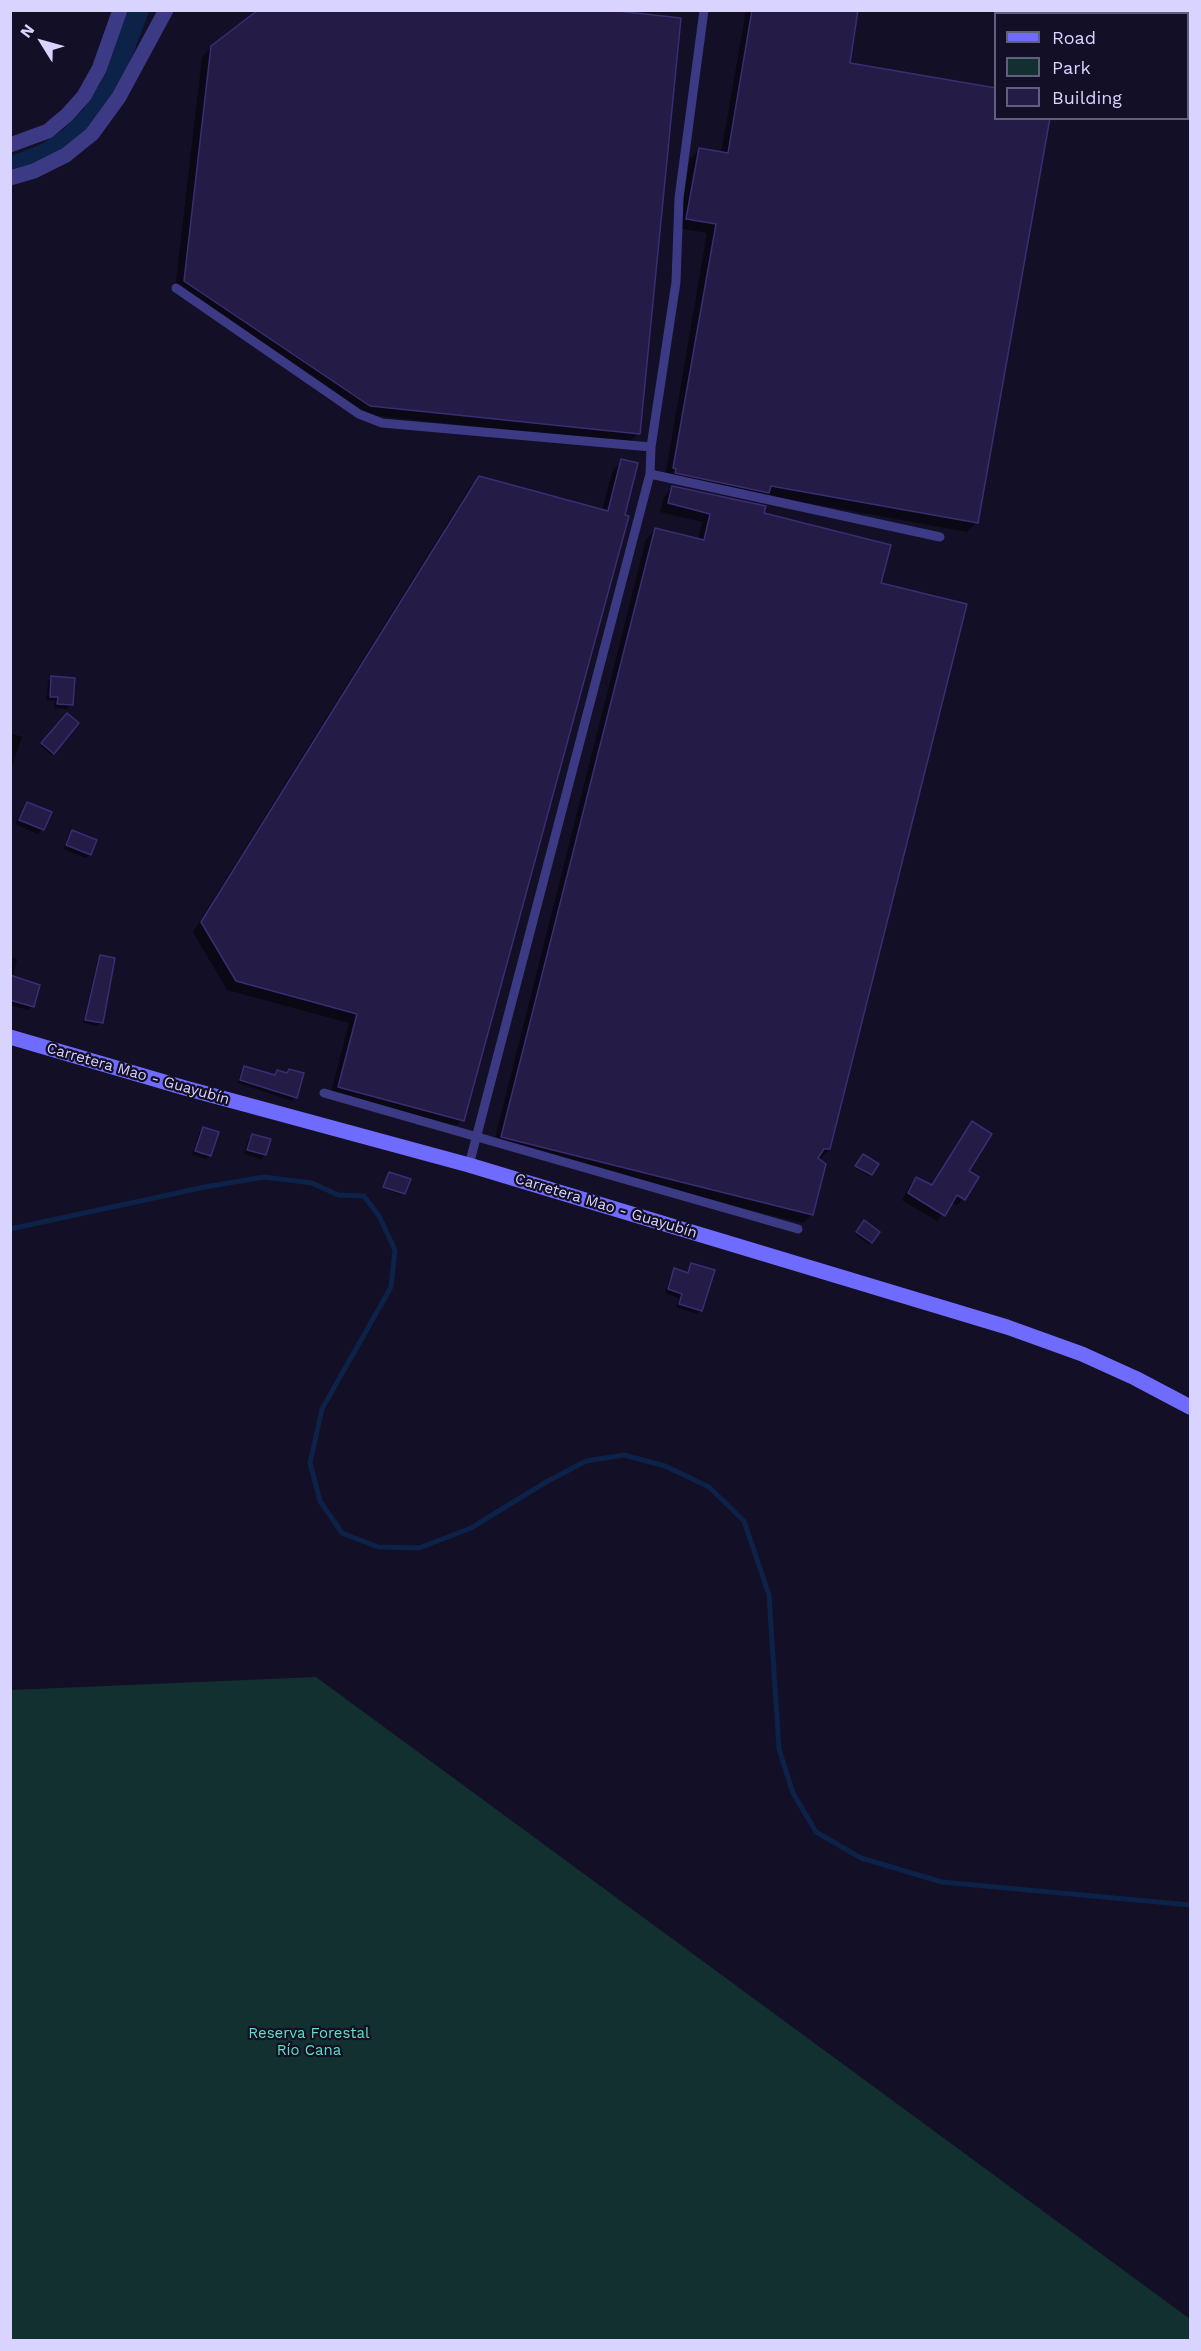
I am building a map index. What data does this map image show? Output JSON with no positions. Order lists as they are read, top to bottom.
{
  "streets": {
    "main road": ["Carretera Mao - Guayubín"]
  },
  "parks": ["Reserva Forestal Río Cana"],
  "legend": ["Road", "Park", "Building"],
  "north": "top left"
}
